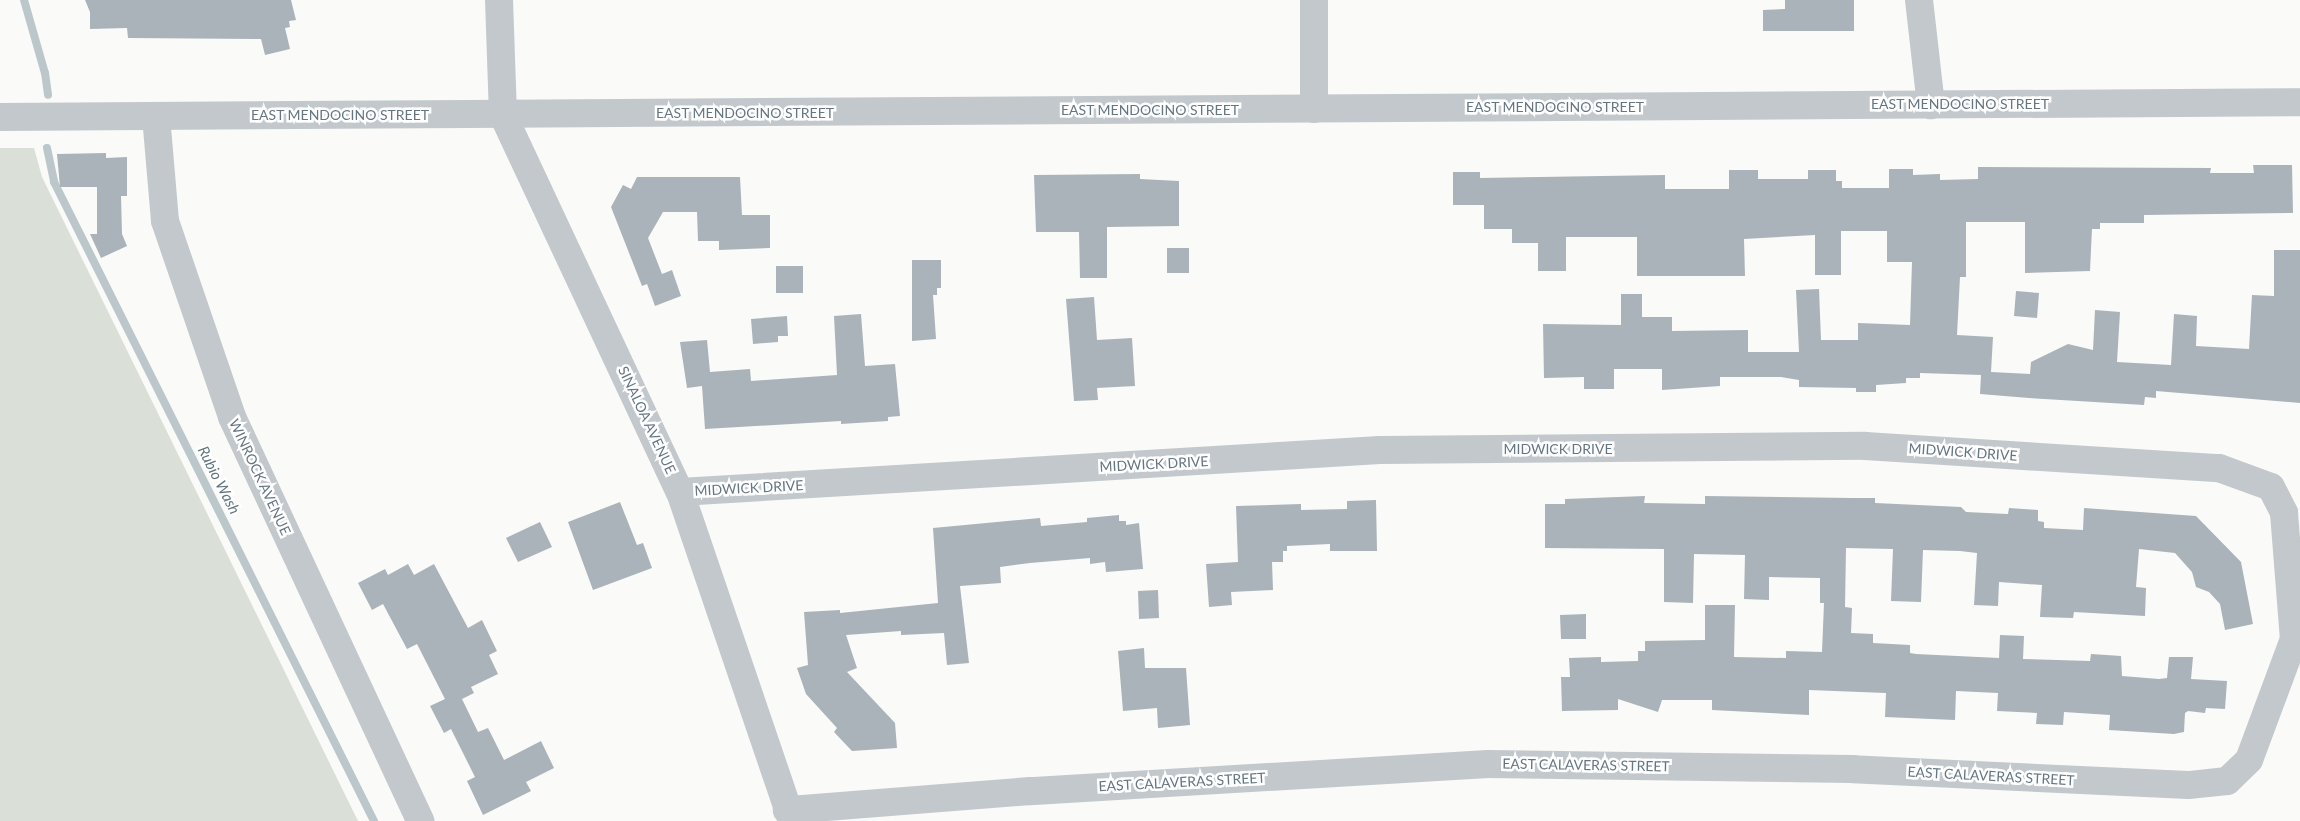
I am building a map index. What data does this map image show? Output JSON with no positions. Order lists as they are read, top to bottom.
{
  "streets": {
    "street": [
      "EAST MENDOCINO STREET",
      "SINALOA AVENUE",
      "MIDWICK DRIVE",
      "WINROCK AVENUE",
      "EAST CALAVERAS STREET"
    ]
  },
  "crossings": [
    ["EAST MENDOCINO STREET", "SINALOA AVENUE"],
    ["EAST MENDOCINO STREET", "WINROCK AVENUE"],
    ["SINALOA AVENUE", "MIDWICK DRIVE"],
    ["SINALOA AVENUE", "EAST CALAVERAS STREET"],
    ["MIDWICK DRIVE", "EAST CALAVERAS STREET"]
  ],
  "water": ["Rubio Wash"]
}
